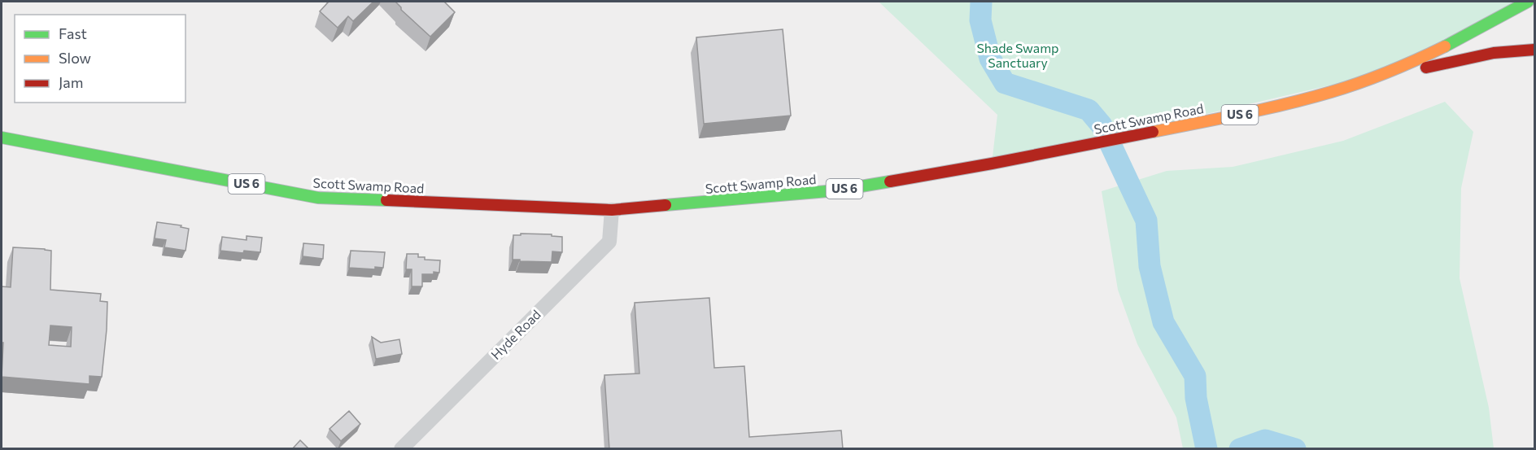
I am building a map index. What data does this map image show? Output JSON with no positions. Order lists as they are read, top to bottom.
{
  "streets": {
    "highway": ["US 6", "Scott Swamp Road"],
    "street": ["Hyde Road"]
  },
  "crossings": [
    ["Scott Swamp Road", "Hyde Road"]
  ],
  "parks": ["Shade Swamp Sanctuary"],
  "legend": ["Fast", "Slow", "Jam"]
}
